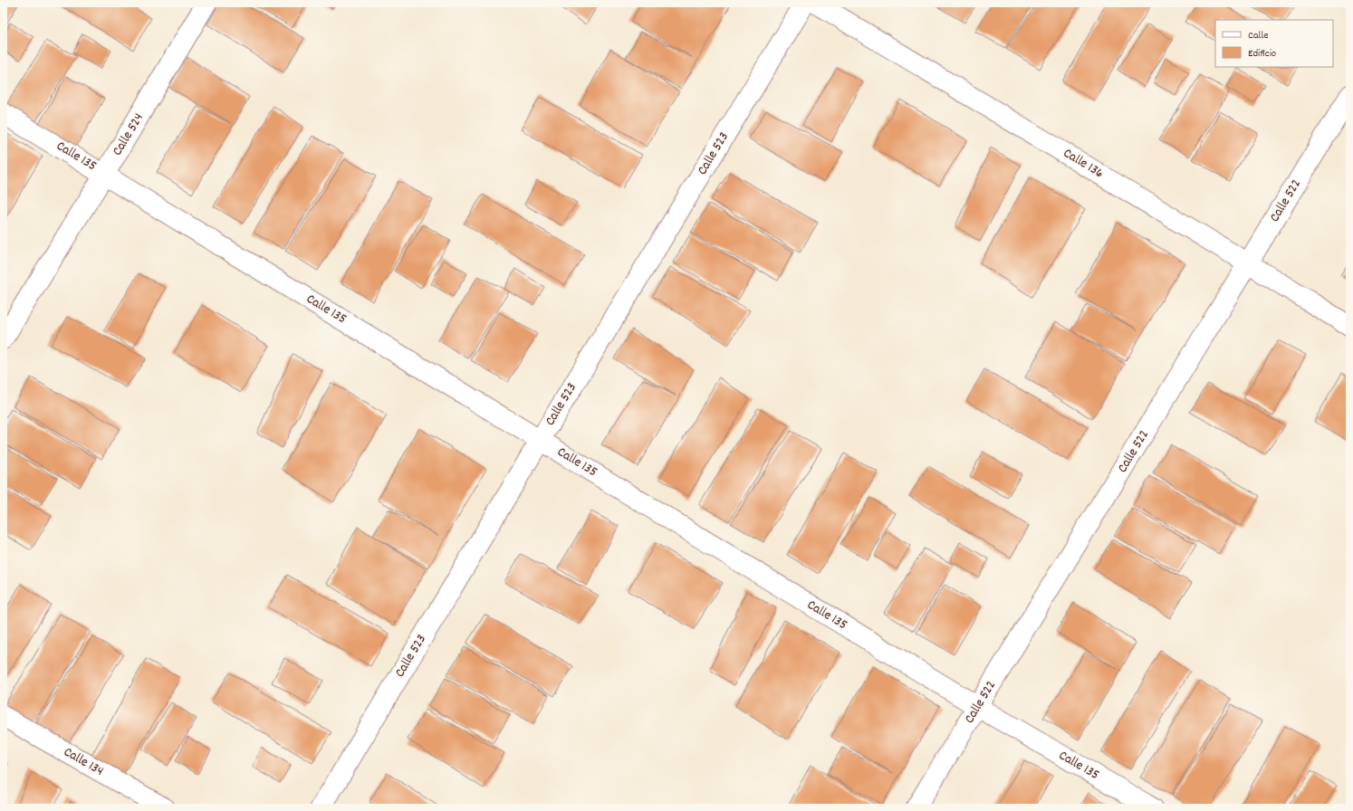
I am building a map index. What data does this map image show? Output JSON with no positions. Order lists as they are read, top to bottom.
{
  "streets": {
    "street": [
      "Calle 524",
      "Calle 523",
      "Calle 135",
      "Calle 136",
      "Calle 522",
      "Calle 134"
    ]
  },
  "crossings": [
    ["Calle 524", "Calle 135"],
    ["Calle 523", "Calle 135"],
    ["Calle 135", "Calle 522"],
    ["Calle 136", "Calle 522"]
  ],
  "legend": ["Calle", "Edificio"]
}
